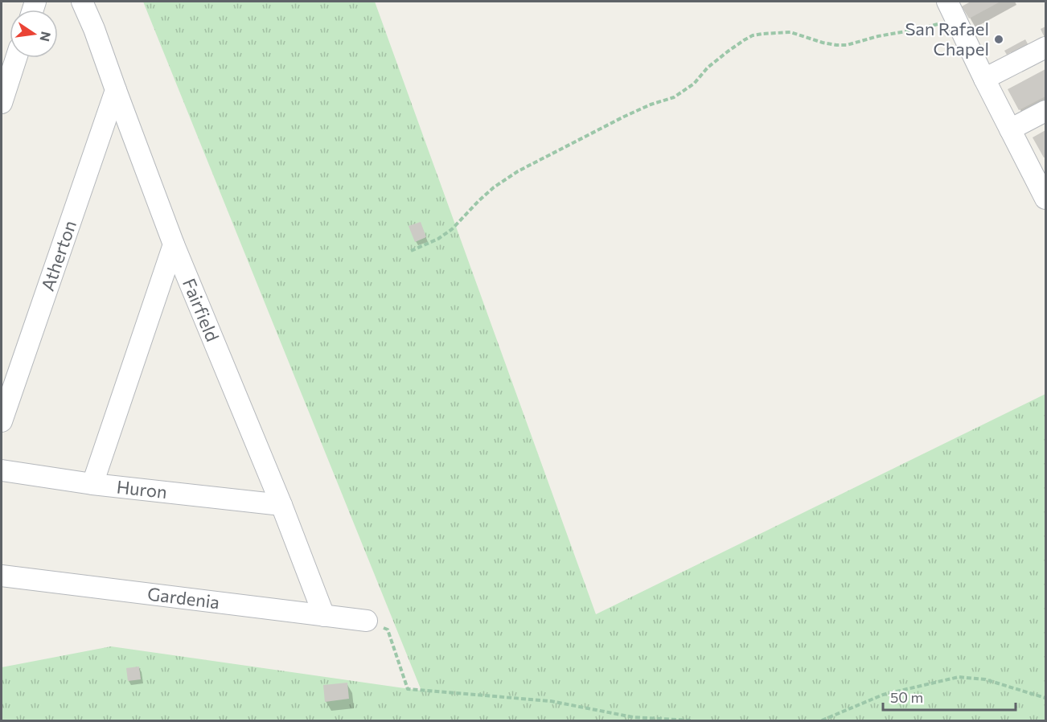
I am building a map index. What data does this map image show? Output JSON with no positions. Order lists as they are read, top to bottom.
{
  "streets": {
    "street": [
      "Atherton",
      "Fairfield",
      "Huron",
      "Gardenia"
    ]
  },
  "crossings": [
    ["Atherton", "Fairfield"],
    ["Fairfield", "Huron"],
    ["Fairfield", "Gardenia"]
  ],
  "places": ["San Rafael Chapel"],
  "scale_bar": "50 m",
  "north": "right"
}
